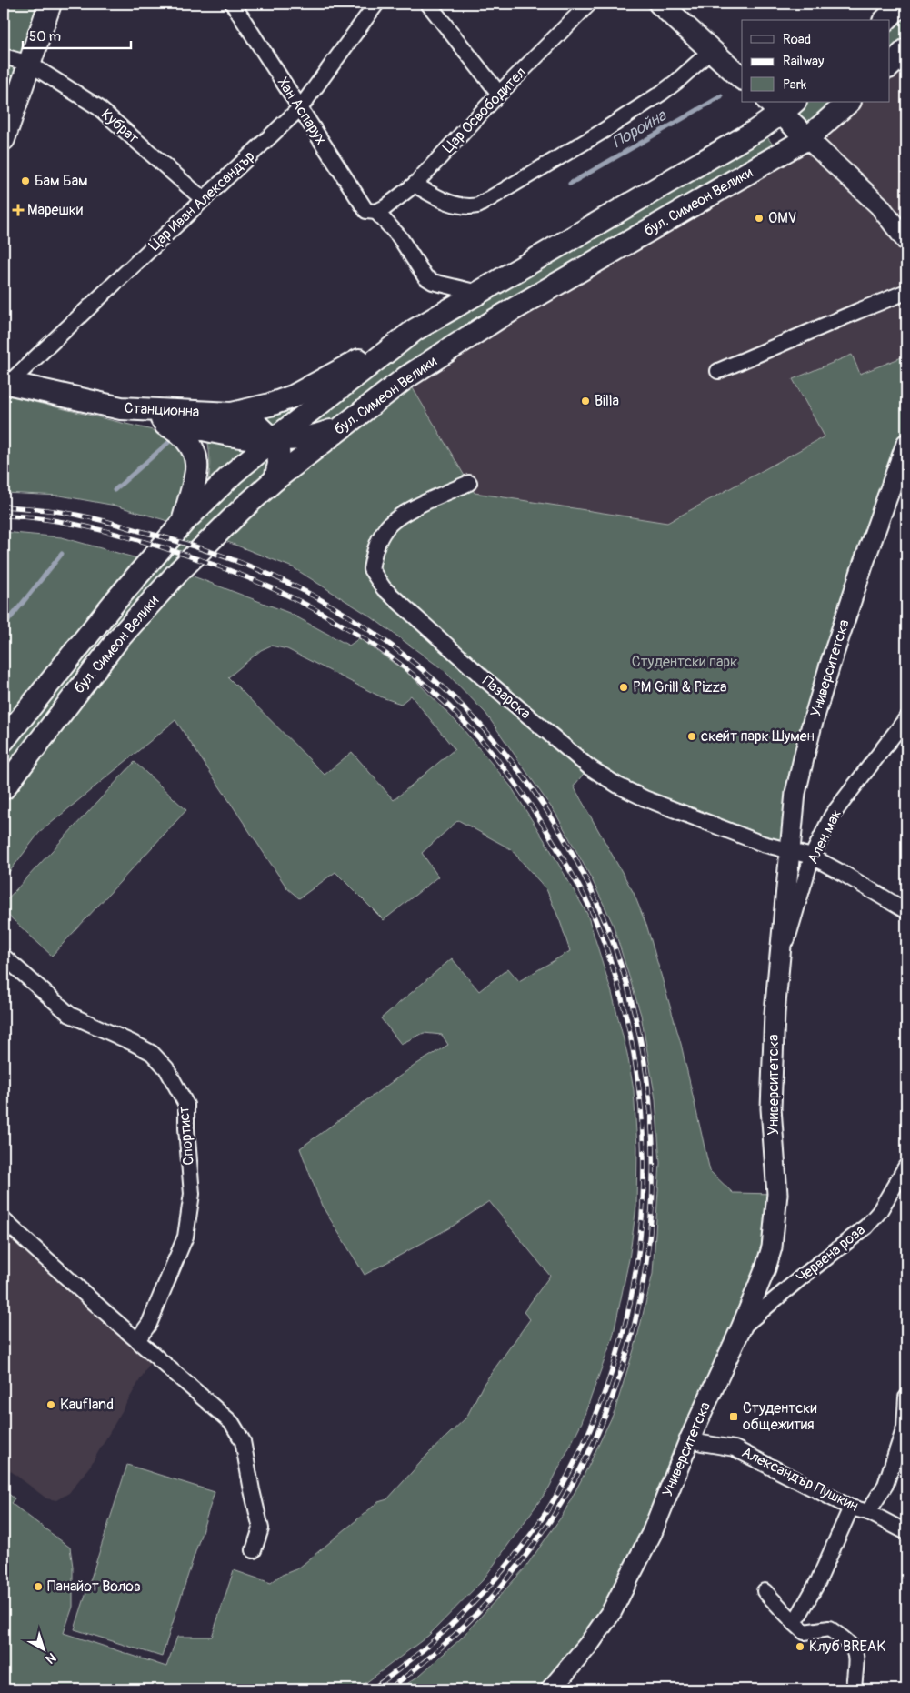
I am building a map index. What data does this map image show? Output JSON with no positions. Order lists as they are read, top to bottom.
{
  "streets": {
    "main road": ["бул. Симеон Велики", "Станционна"],
    "street": [
      "Цар Освободител",
      "Хан Аспарух",
      "Кубрат",
      "Цар Иван Александър",
      "Университетска",
      "Пазарска",
      "Ален мак",
      "Спортист",
      "Червена роза",
      "Александър Пушкин"
    ]
  },
  "crossings": [
    ["Цар Освободител", "Хан Аспарух"],
    ["Хан Аспарух", "Цар Иван Александър"],
    ["Кубрат", "Цар Иван Александър"],
    ["Цар Иван Александър", "Станционна"],
    ["бул. Симеон Велики", "Станционна"],
    ["Университетска", "Пазарска"],
    ["Университетска", "Ален мак"],
    ["Университетска", "Червена роза"],
    ["Университетска", "Александър Пушкин"],
    ["Пазарска", "Ален мак"]
  ],
  "water": ["Поройна"],
  "parks": ["Студентски парк"],
  "places": {
    "other": [
      "Бам Бам",
      "OMV",
      "Billa",
      "PM Grill & Pizza",
      "скейт парк Шумен",
      "Kaufland",
      "Панайот Волов",
      "Клуб BREAK"
    ],
    "health": ["Марешки"],
    "transit": ["Студентски общежития"]
  },
  "legend": ["Road", "Railway", "Park"],
  "scale_bar": "50 m",
  "north": "bottom right"
}
